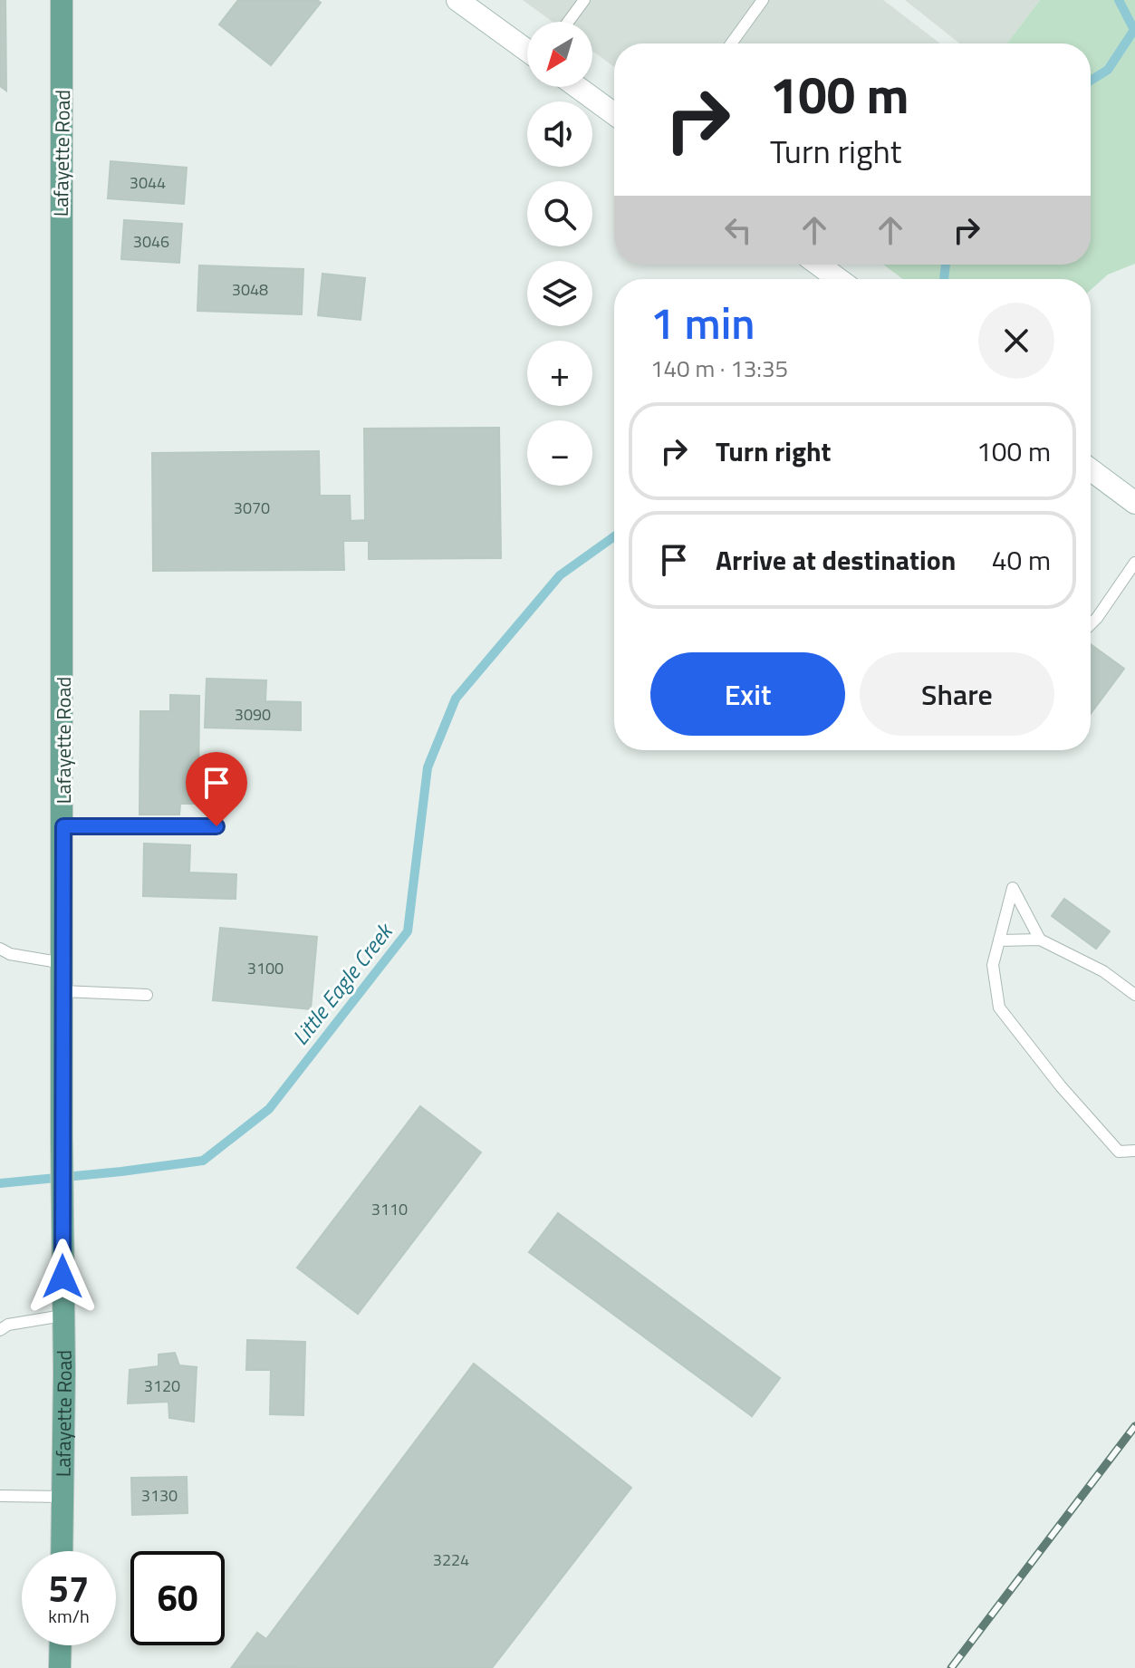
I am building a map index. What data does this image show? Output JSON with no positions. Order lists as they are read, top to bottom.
{
  "streets": {
    "main road": ["Lafayette Road"]
  },
  "water": ["Little Eagle Creek"],
  "house_numbers": [
    "3044",
    "3046",
    "3048",
    "3070",
    "3090",
    "3100",
    "3110",
    "3120",
    "3130",
    "3224"
  ],
  "north": "bottom left",
  "page": {
    "map_buttons": ["+", "−"],
    "turn": ["100 m", "Turn right"],
    "heading": ["1 min", "140 m · 13:35"],
    "list": [
      {
        "name": "Turn right",
        "value": "100 m"
      },
      {
        "name": "Arrive at destination",
        "value": "40 m"
      }
    ],
    "buttons": ["Exit", "Share"],
    "speed": "57 km/h",
    "limit": "60"
  }
}
